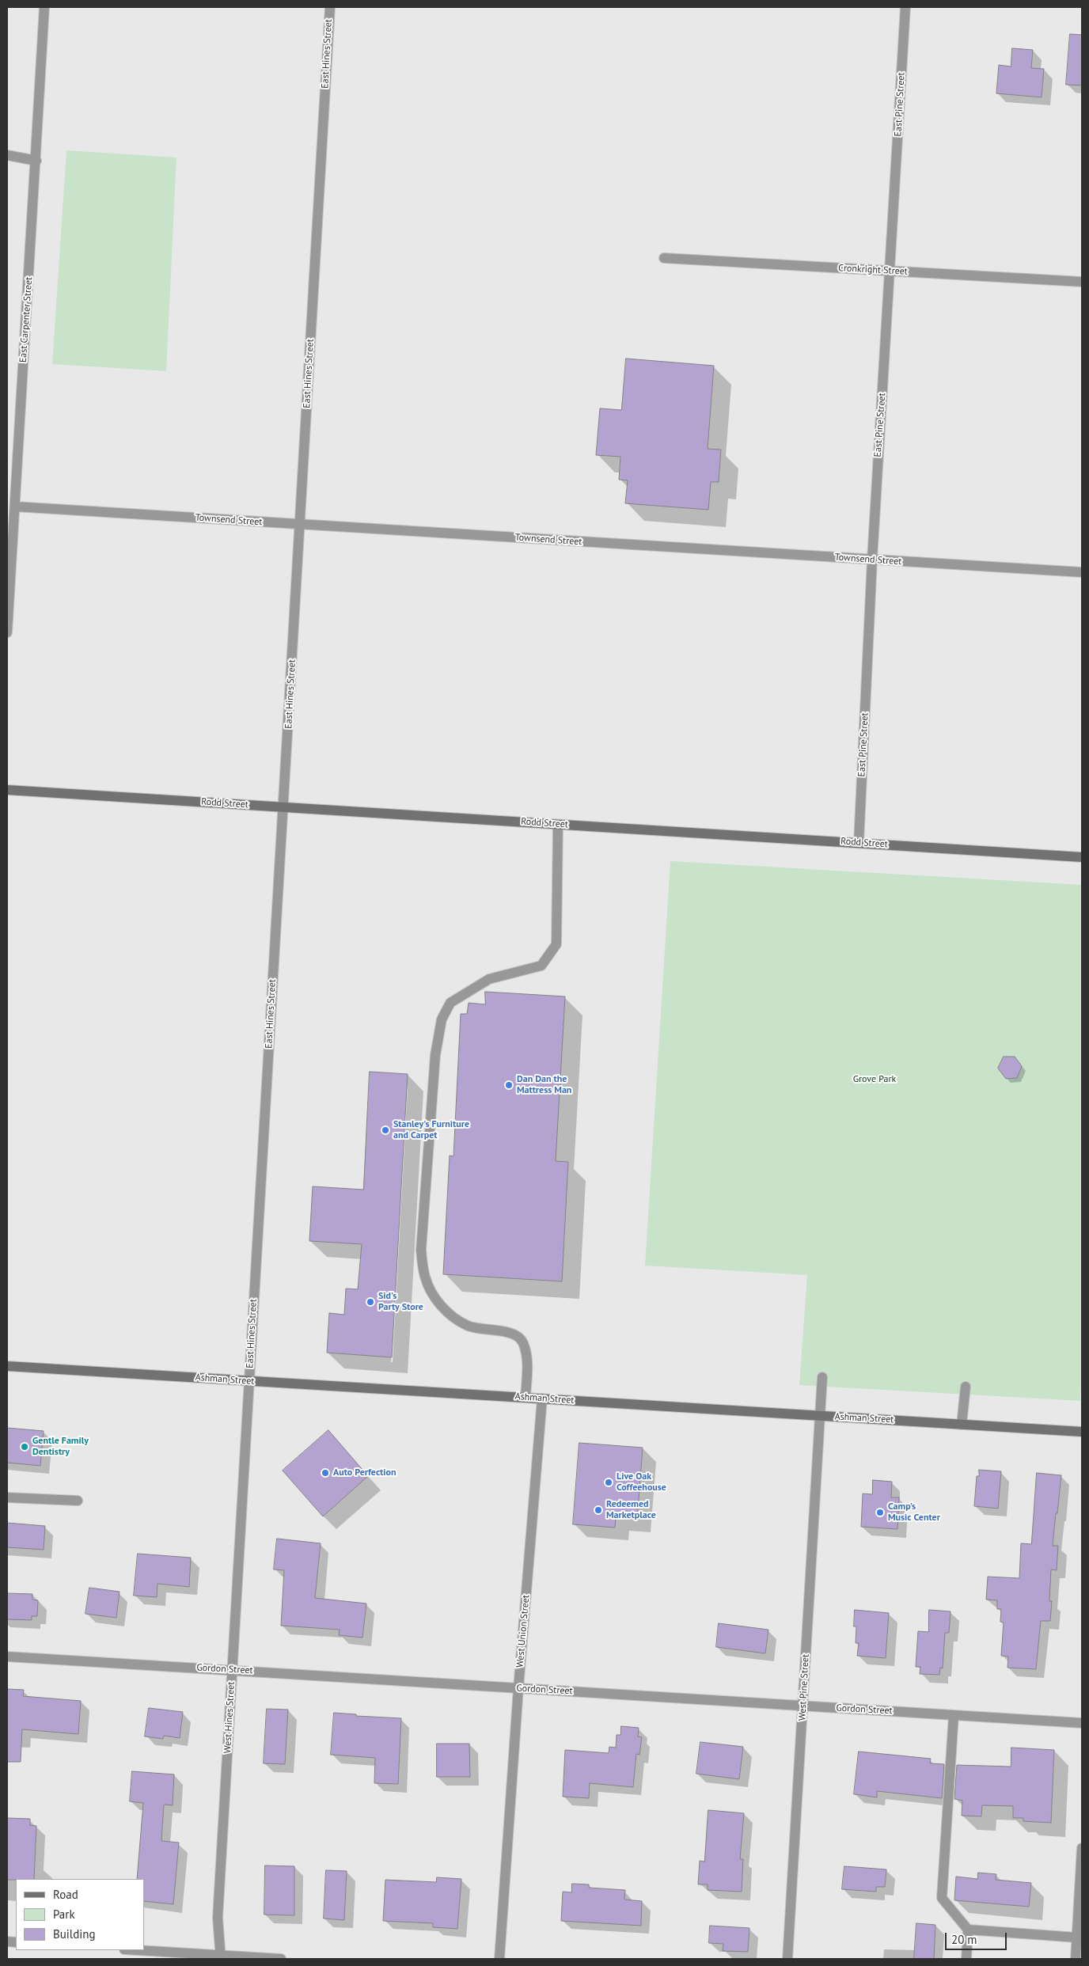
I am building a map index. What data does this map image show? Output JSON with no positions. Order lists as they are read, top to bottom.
{
  "streets": {
    "street": [
      "East Hines Street",
      "East Pine Street",
      "Cronkright Street",
      "East Carpenter Street",
      "Townsend Street",
      "Rodd Street",
      "Ashman Street",
      "West Union Street",
      "Gordon Street",
      "West Pine Street",
      "West Hines Street"
    ]
  },
  "crossings": [
    ["East Hines Street", "Townsend Street"],
    ["East Hines Street", "Rodd Street"],
    ["East Hines Street", "Ashman Street"],
    ["East Hines Street", "West Hines Street"],
    ["East Pine Street", "Cronkright Street"],
    ["East Pine Street", "Townsend Street"],
    ["East Pine Street", "Rodd Street"],
    ["East Carpenter Street", "Townsend Street"],
    ["Ashman Street", "West Union Street"],
    ["Ashman Street", "West Pine Street"],
    ["Ashman Street", "West Hines Street"],
    ["West Union Street", "Gordon Street"],
    ["Gordon Street", "West Pine Street"],
    ["Gordon Street", "West Hines Street"]
  ],
  "parks": ["Grove Park"],
  "places": [
    "Dan Dan the Mattress Man",
    "Stanley's Furniture and Carpet",
    "Sid's Party Store",
    "Gentle Family Dentistry",
    "Auto Perfection",
    "Live Oak Coffeehouse",
    "Redeemed Marketplace",
    "Camp's Music Center"
  ],
  "legend": ["Road", "Park", "Building"],
  "scale_bar": "20 m"
}
